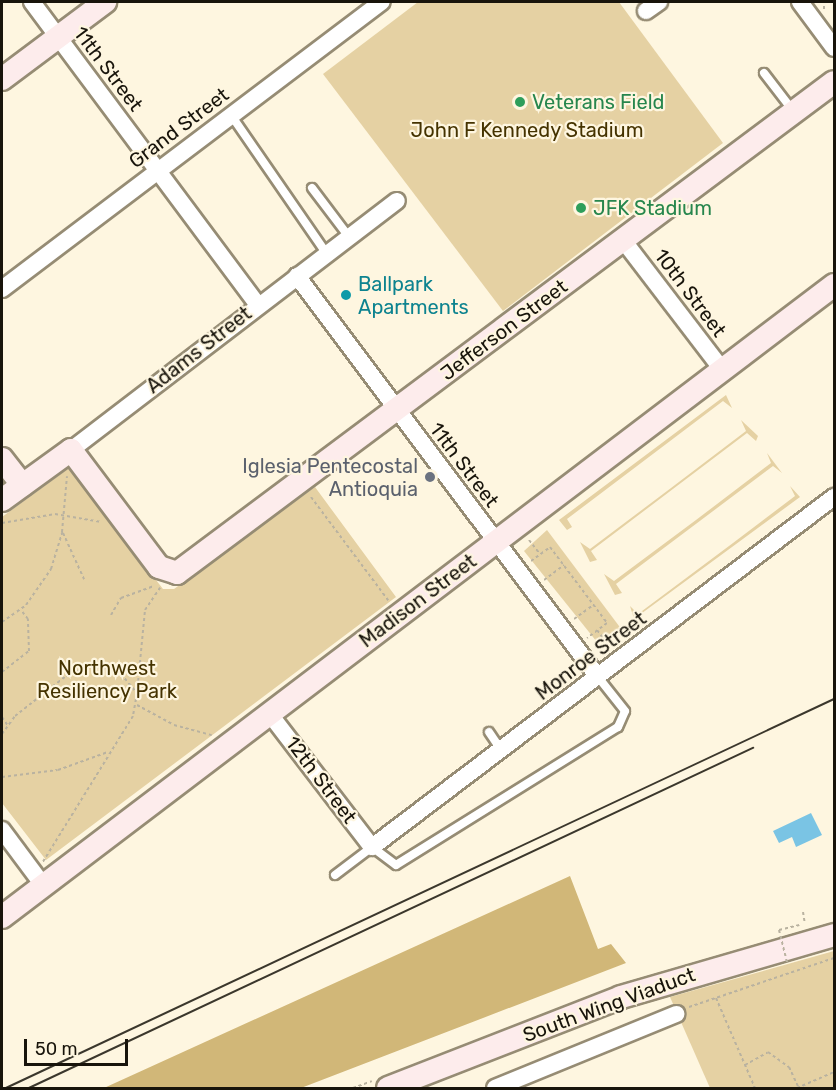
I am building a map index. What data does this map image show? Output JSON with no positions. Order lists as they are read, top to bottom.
{
  "streets": {
    "street": [
      "11th Street",
      "Grand Street",
      "10th Street",
      "Jefferson Street",
      "Adams Street",
      "Madison Street",
      "Monroe Street",
      "12th Street",
      "South Wing Viaduct"
    ]
  },
  "crossings": [
    ["11th Street", "Grand Street"],
    ["11th Street", "Jefferson Street"],
    ["11th Street", "Adams Street"],
    ["11th Street", "Madison Street"],
    ["11th Street", "Monroe Street"],
    ["10th Street", "Jefferson Street"],
    ["10th Street", "Madison Street"],
    ["Madison Street", "12th Street"],
    ["Monroe Street", "12th Street"]
  ],
  "parks": ["John F Kennedy Stadium", "Northwest Resiliency Park"],
  "places": [
    "Veterans Field",
    "JFK Stadium",
    "Ballpark Apartments",
    "Iglesia Pentecostal Antioquia"
  ],
  "scale_bar": "50 m"
}
